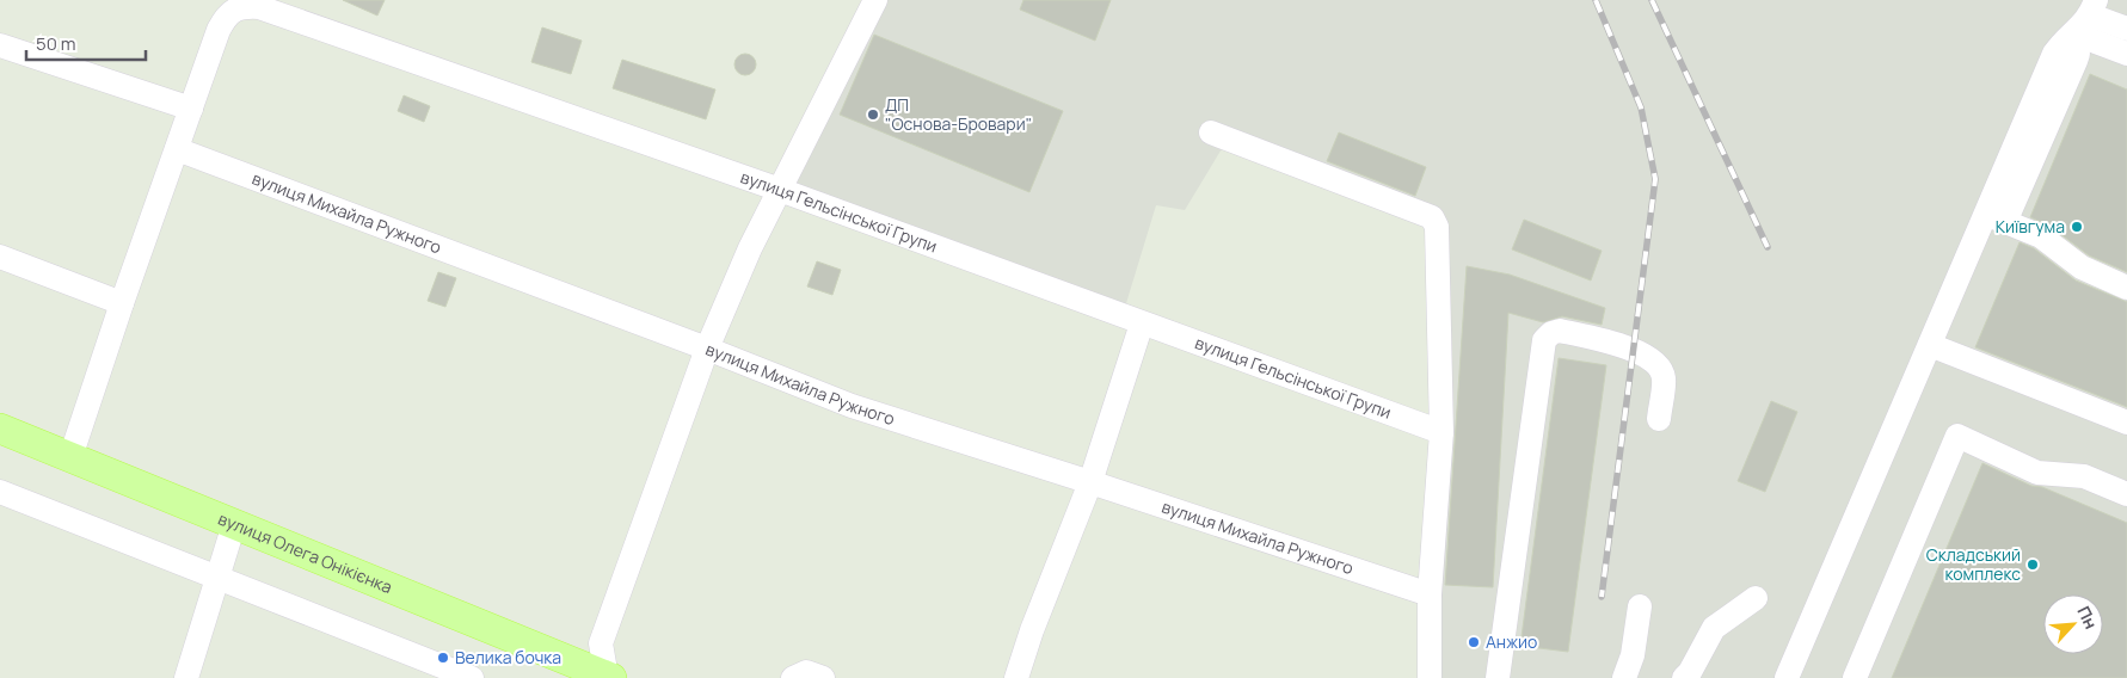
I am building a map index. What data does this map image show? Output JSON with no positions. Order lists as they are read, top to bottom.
{
  "streets": {
    "main road": ["вулиця Олега Онікієнка"],
    "street": ["вулиця Гельсінської Групи", "вулиця Михайла Ружного"]
  },
  "places": [
    "ДП \"Основа-Бровари\"",
    "Київгума",
    "Складський комплекс",
    "Анжио",
    "Велика бочка"
  ],
  "scale_bar": "50 m",
  "north": "top right"
}
